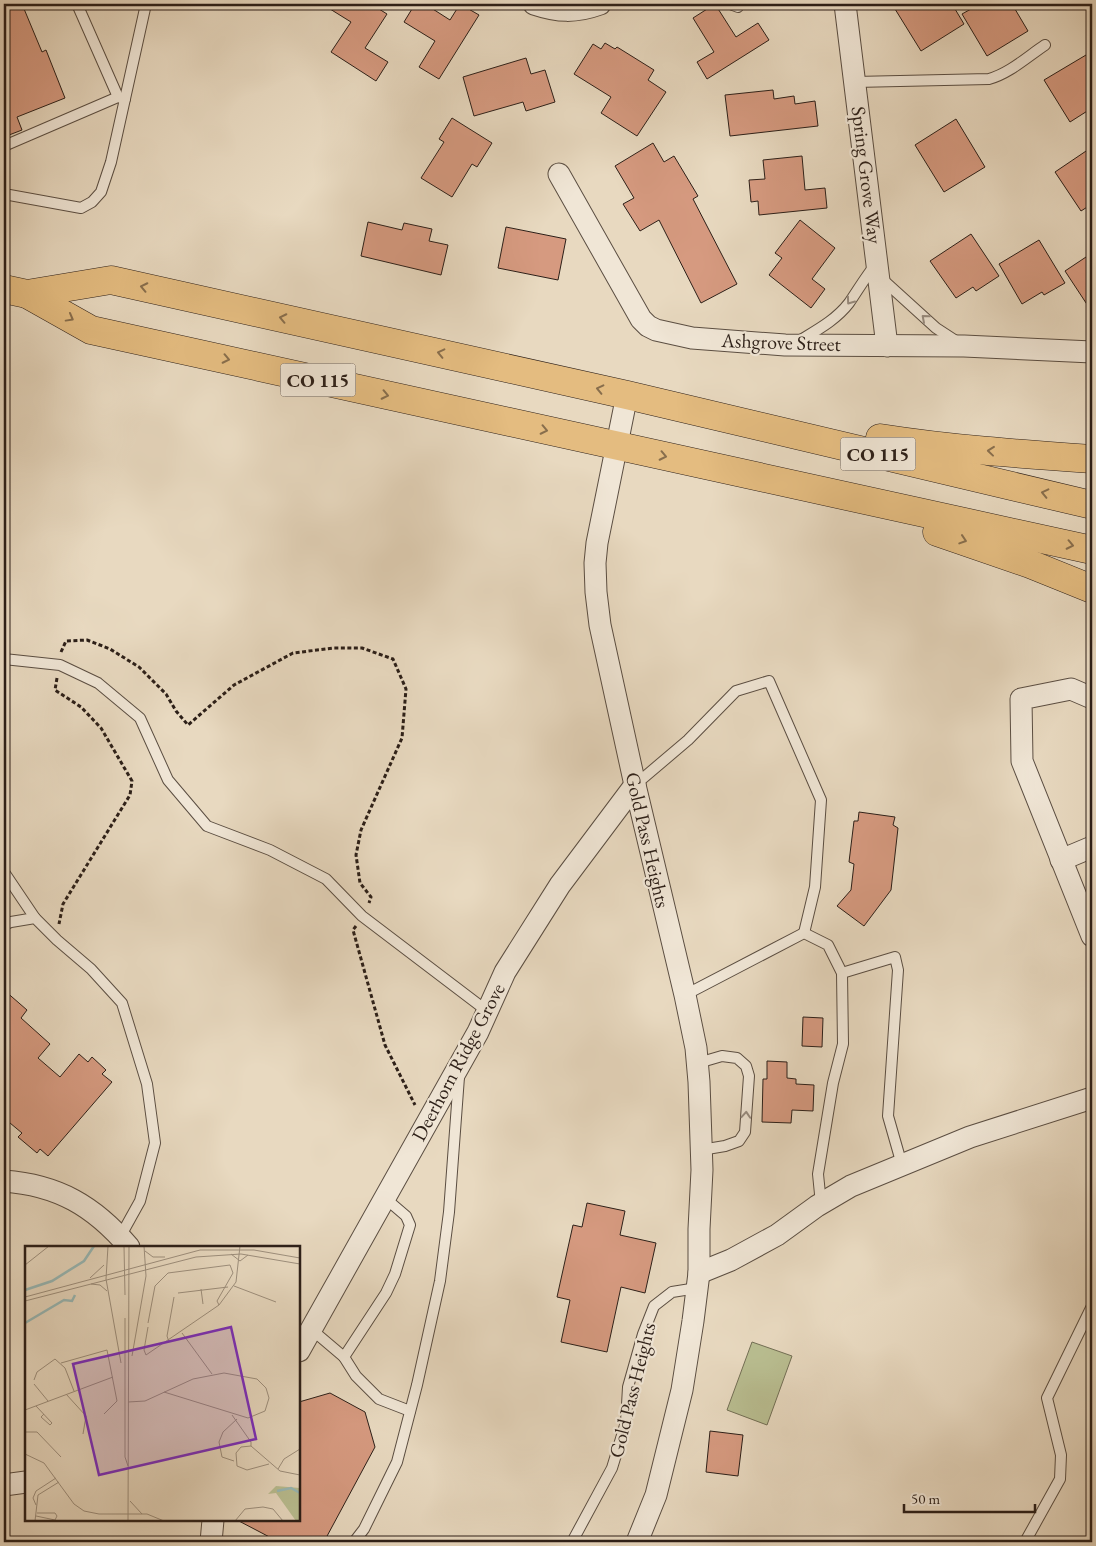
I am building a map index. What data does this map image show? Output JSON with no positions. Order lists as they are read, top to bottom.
{
  "streets": {
    "highway": ["CO 115"],
    "street": [
      "Spring Grove Way",
      "Ashgrove Street",
      "Gold Pass Heights",
      "Deerhorn Ridge Grove"
    ]
  },
  "crossings": [
    ["Spring Grove Way", "Ashgrove Street"],
    ["CO 115", "Gold Pass Heights"],
    ["Gold Pass Heights", "Deerhorn Ridge Grove"]
  ],
  "scale_bar": "50 m"
}
